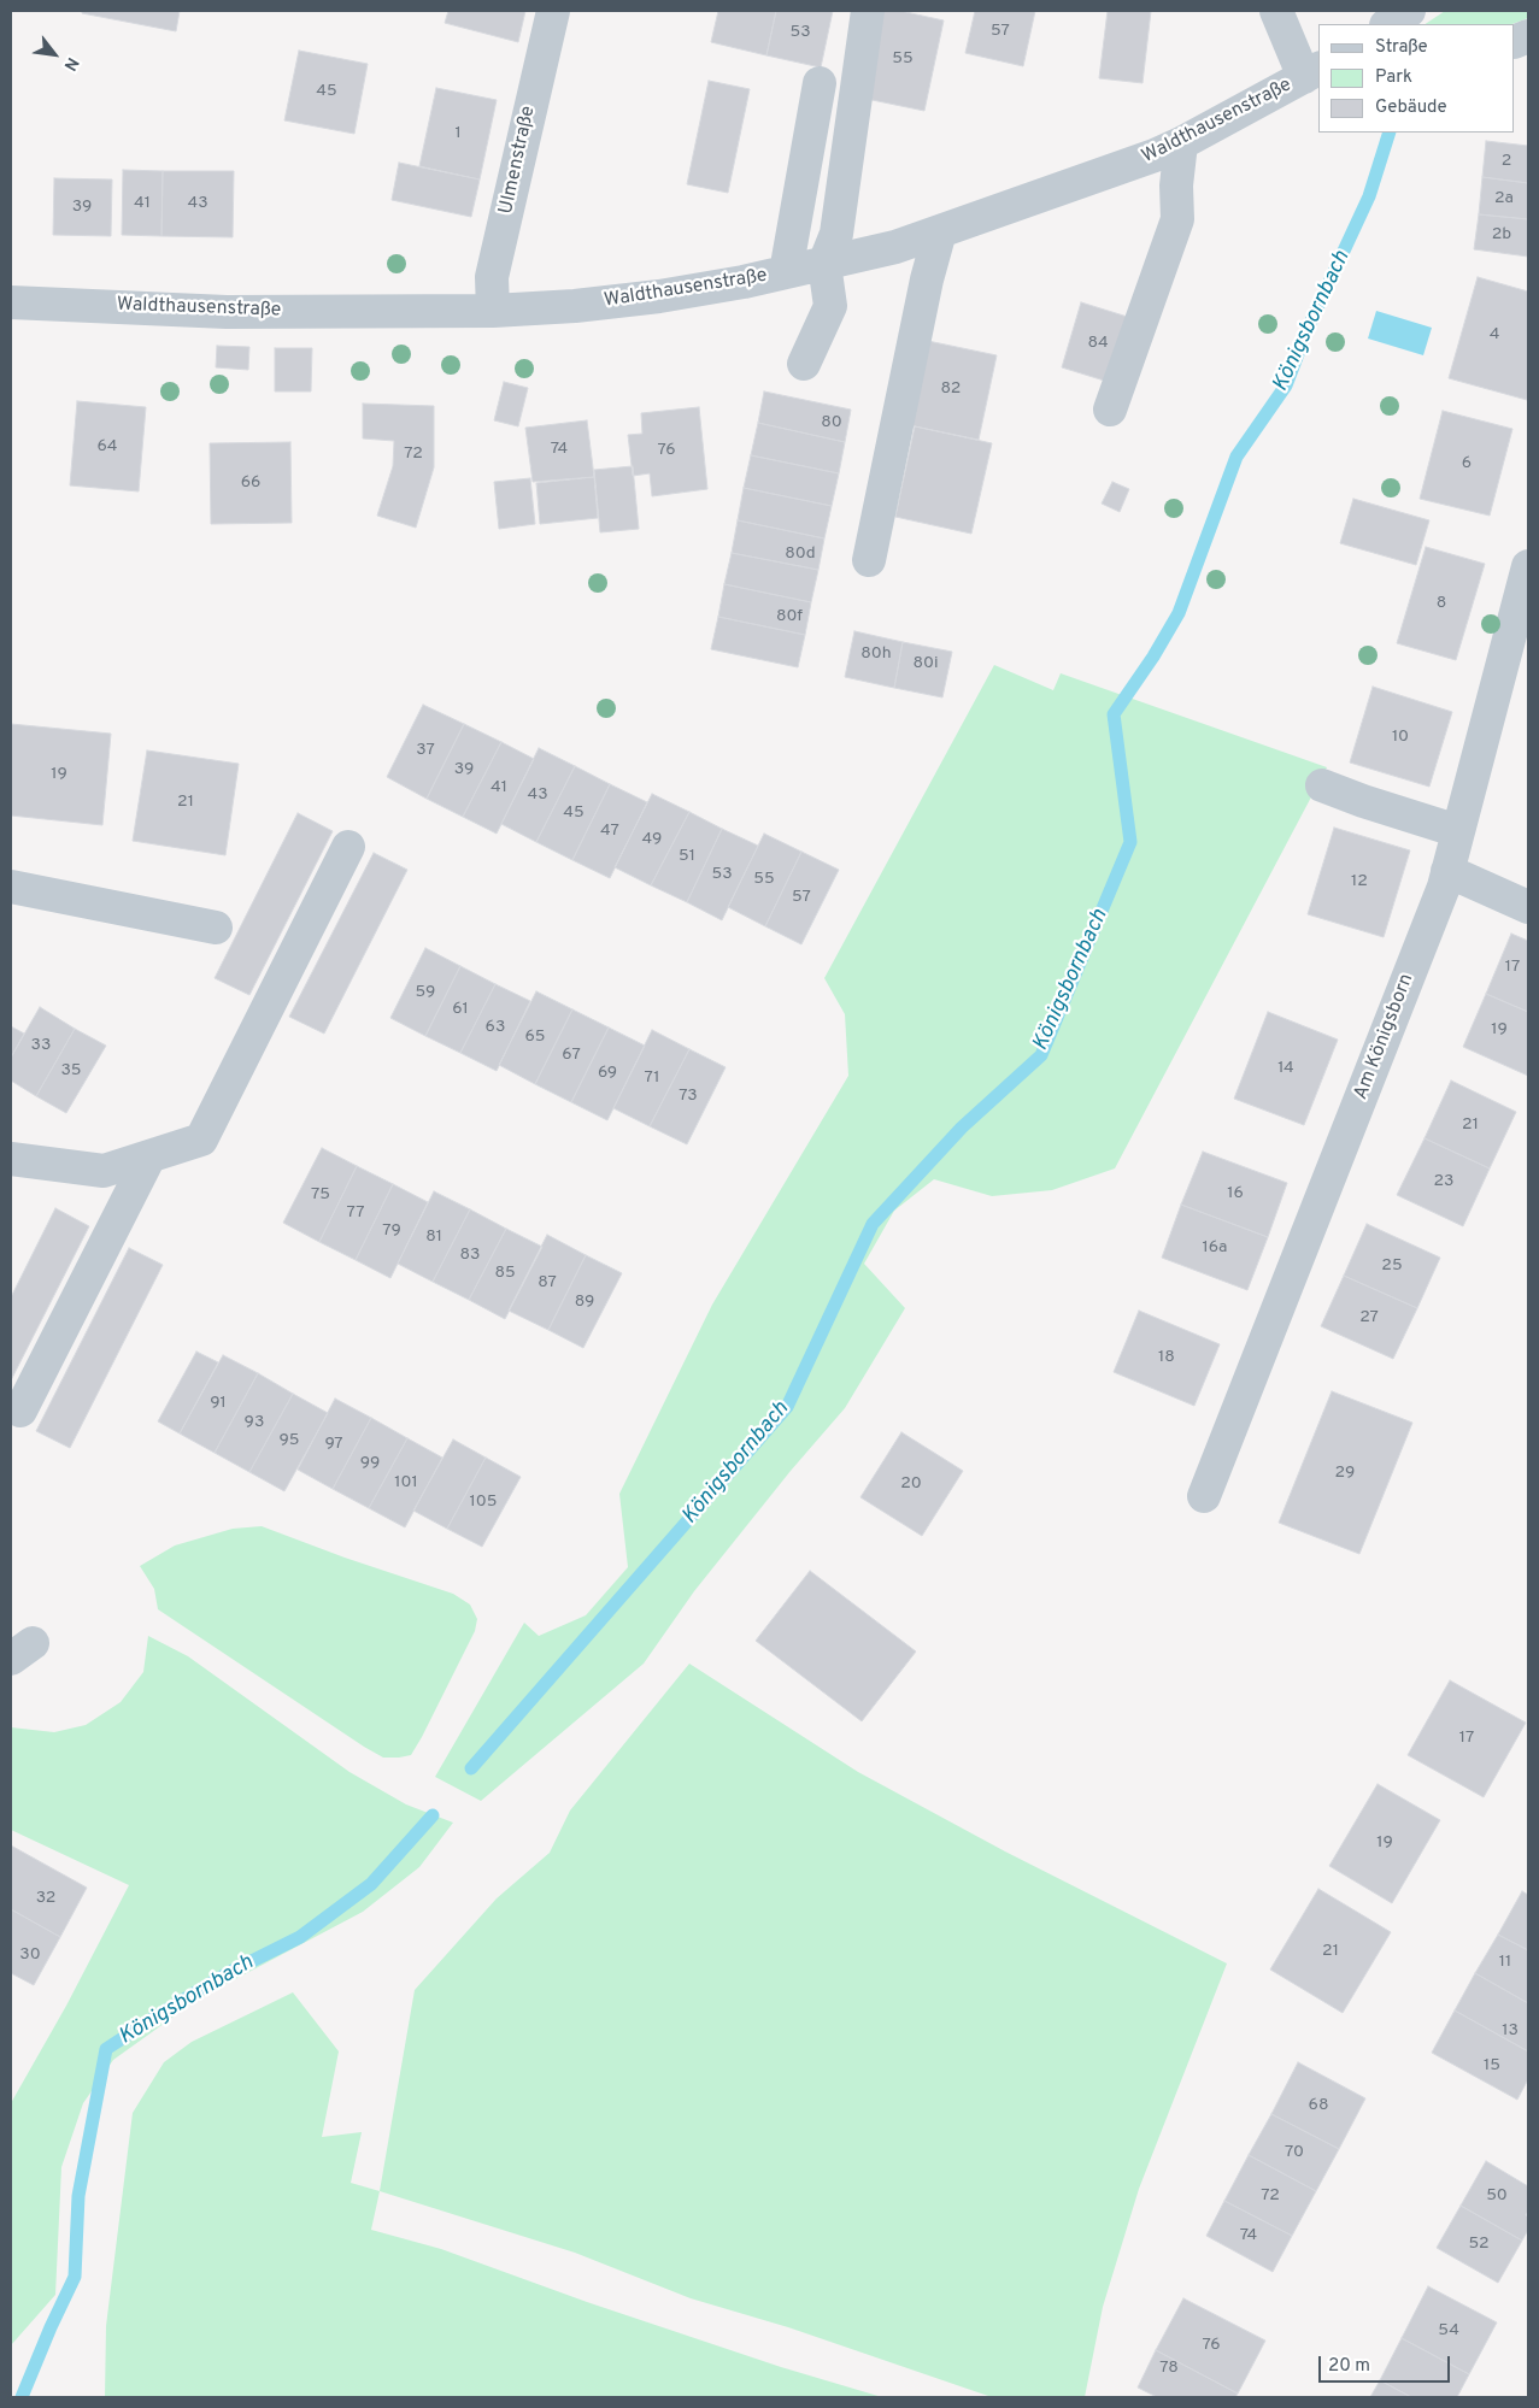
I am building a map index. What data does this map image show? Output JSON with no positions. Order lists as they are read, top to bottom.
{
  "streets": {
    "street": ["Waldthausenstraße", "Ulmenstraße", "Am Königsborn"]
  },
  "crossings": [
    ["Waldthausenstraße", "Ulmenstraße"]
  ],
  "water": ["Königsbornbach"],
  "house_numbers": [
    "57",
    "53",
    "55",
    "45",
    "1",
    "2",
    "2a",
    "41",
    "43",
    "39",
    "2b",
    "4",
    "84",
    "82",
    "80",
    "64",
    "74",
    "76",
    "72",
    "6",
    "66",
    "80d",
    "8",
    "80f",
    "80h",
    "80i",
    "10",
    "37",
    "39",
    "19",
    "41",
    "43",
    "21",
    "45",
    "47",
    "49",
    "51",
    "53",
    "55",
    "12",
    "57",
    "17",
    "59",
    "61",
    "63",
    "19",
    "65",
    "33",
    "67",
    "14",
    "35",
    "69",
    "71",
    "73",
    "21",
    "23",
    "16",
    "75",
    "77",
    "79",
    "81",
    "16a",
    "83",
    "25",
    "85",
    "87",
    "89",
    "27",
    "18",
    "91",
    "93",
    "95",
    "97",
    "99",
    "29",
    "101",
    "20",
    "105",
    "17",
    "19",
    "32",
    "21",
    "30",
    "11",
    "13",
    "15",
    "68",
    "70",
    "72",
    "50",
    "74",
    "52",
    "54",
    "76",
    "78"
  ],
  "legend": ["Straße", "Park", "Gebäude"],
  "scale_bar": "20 m",
  "north": "bottom right"
}
